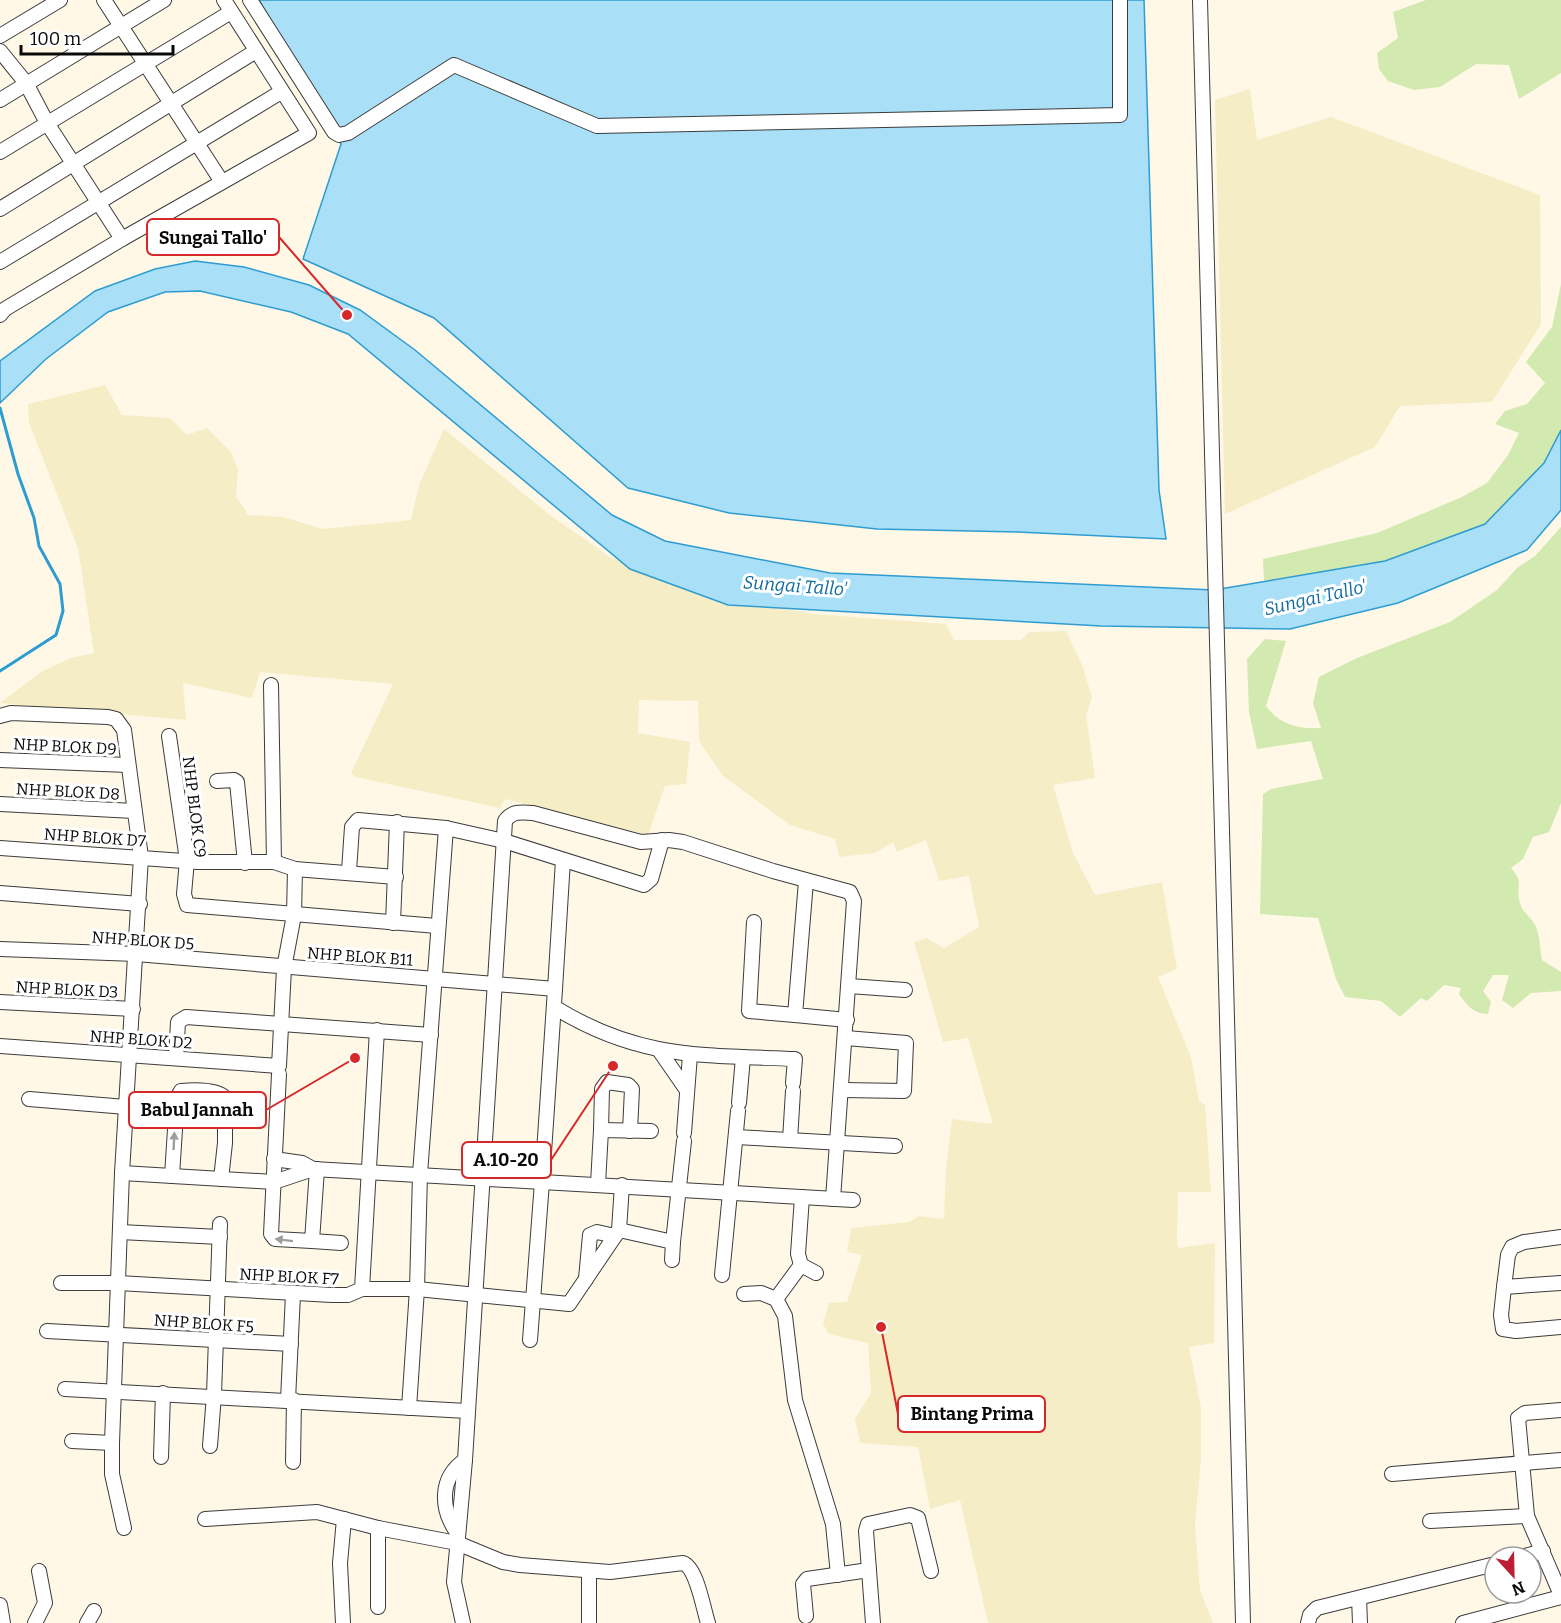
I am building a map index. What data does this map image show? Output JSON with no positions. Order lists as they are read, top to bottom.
{
  "streets": {
    "street": [
      "NHP BLOK D9",
      "NHP BLOK D8",
      "NHP BLOK C9",
      "NHP BLOK D7",
      "NHP BLOK D5",
      "NHP BLOK B11",
      "NHP BLOK D3",
      "NHP BLOK D2",
      "NHP BLOK F7",
      "NHP BLOK F5"
    ]
  },
  "crossings": [
    ["NHP BLOK C9", "NHP BLOK D7"],
    ["NHP BLOK D5", "NHP BLOK B11"]
  ],
  "water": ["Sungai Tallo'"],
  "places": [
    "Sungai Tallo'",
    "Babul Jannah",
    "A.10-20",
    "Bintang Prima"
  ],
  "scale_bar": "100 m",
  "north": "bottom"
}
